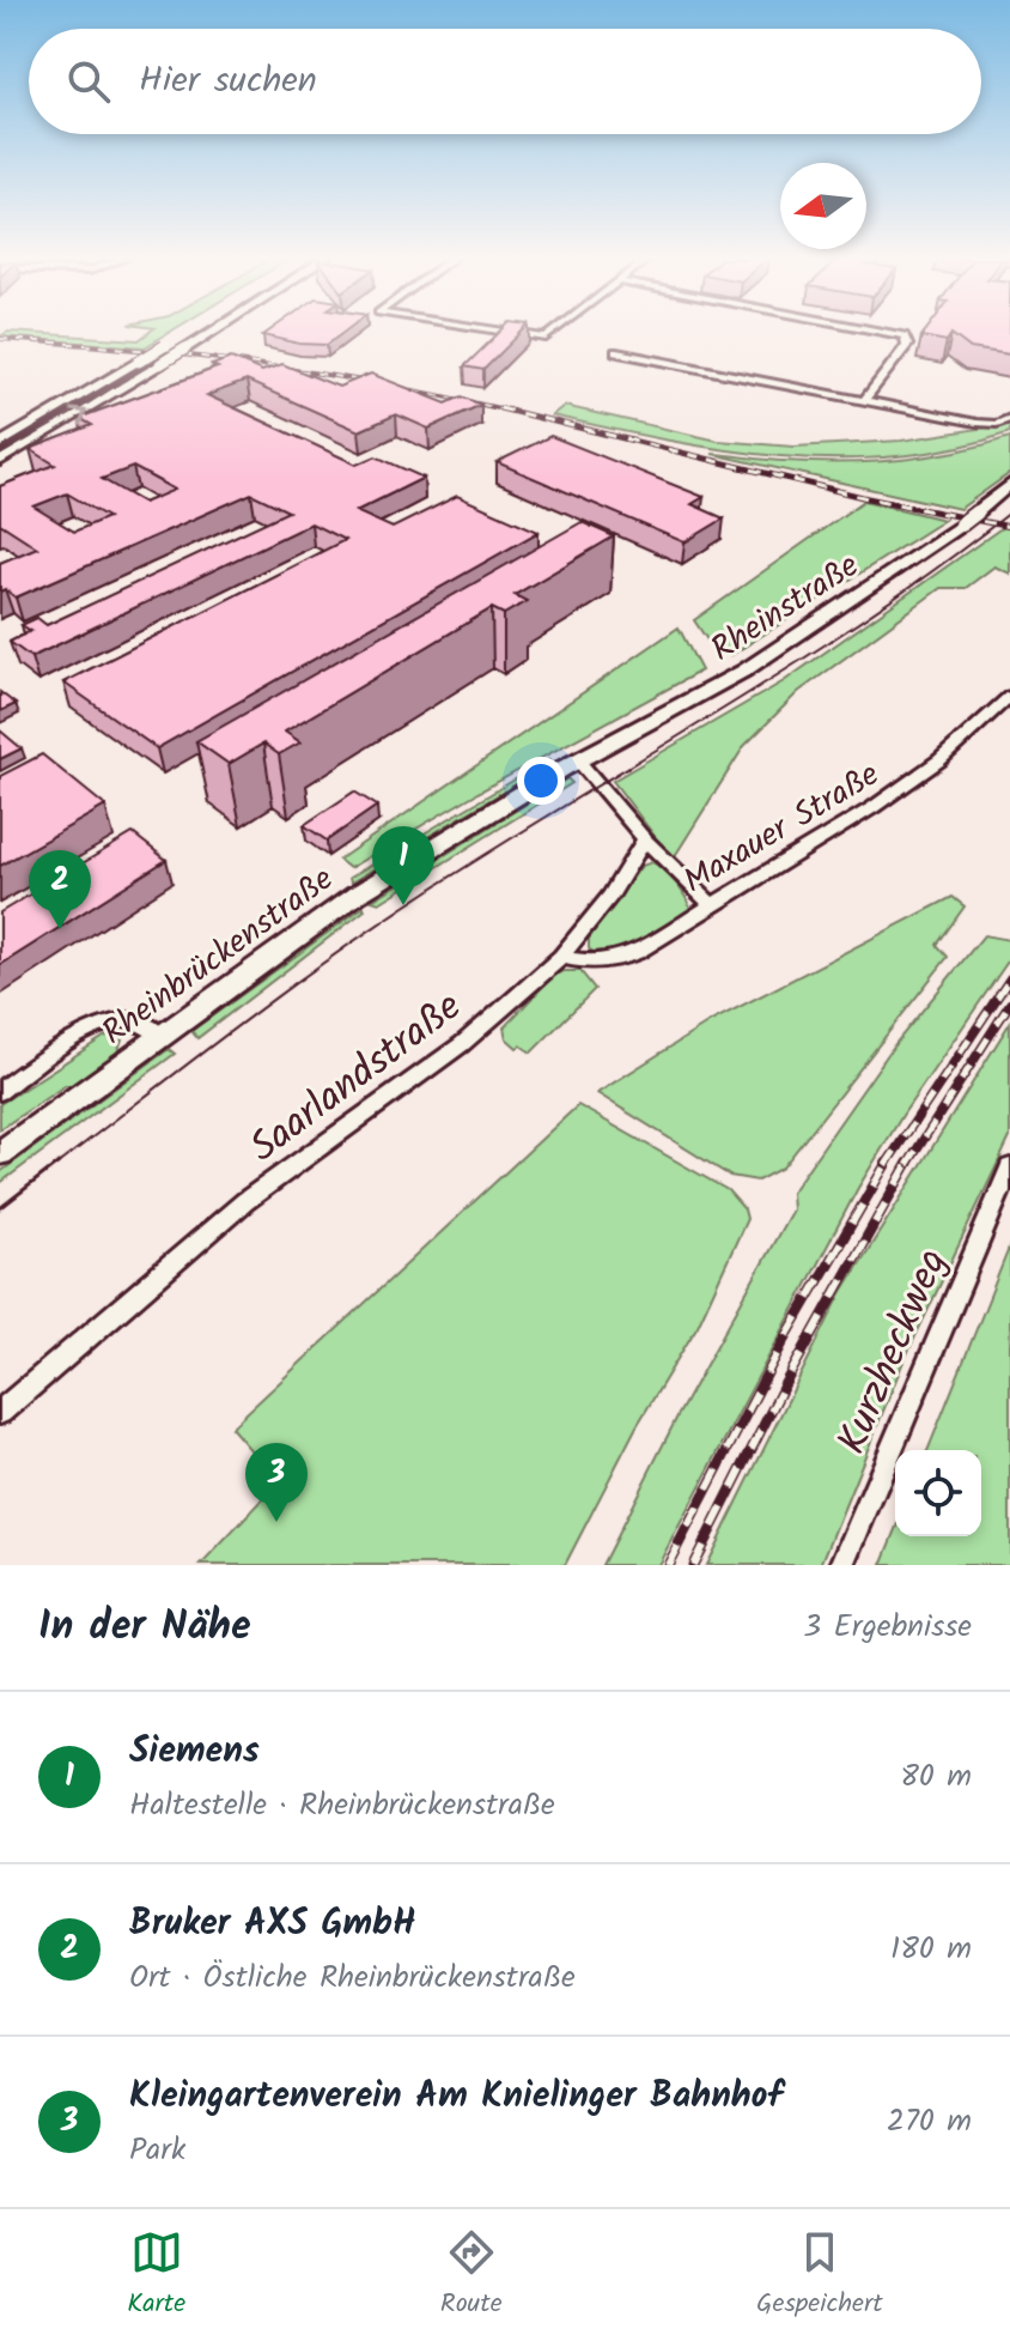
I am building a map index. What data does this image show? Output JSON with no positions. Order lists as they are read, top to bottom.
{
  "streets": {
    "main road": ["Rheinstraße", "Rheinbrückenstraße"],
    "street": ["Maxauer Straße", "Saarlandstraße", "Kurzheckweg"]
  },
  "crossings": [
    ["Rheinstraße", "Rheinbrückenstraße"],
    ["Maxauer Straße", "Saarlandstraße"]
  ],
  "north": "left",
  "page": {
    "search": "Hier suchen",
    "pins": ["1", "2", "3"],
    "heading": ["In der Nähe", "3 Ergebnisse"],
    "list": [
      {
        "mark": "1",
        "name": "Siemens",
        "note": "Haltestelle · Rheinbrückenstraße",
        "value": "80 m"
      },
      {
        "mark": "2",
        "name": "Bruker AXS GmbH",
        "note": "Ort · Östliche Rheinbrückenstraße",
        "value": "180 m"
      },
      {
        "mark": "3",
        "name": "Kleingartenverein Am Knielinger Bahnhof",
        "note": "Park",
        "value": "270 m"
      }
    ],
    "nav": ["Karte", "Route", "Gespeichert"]
  }
}
